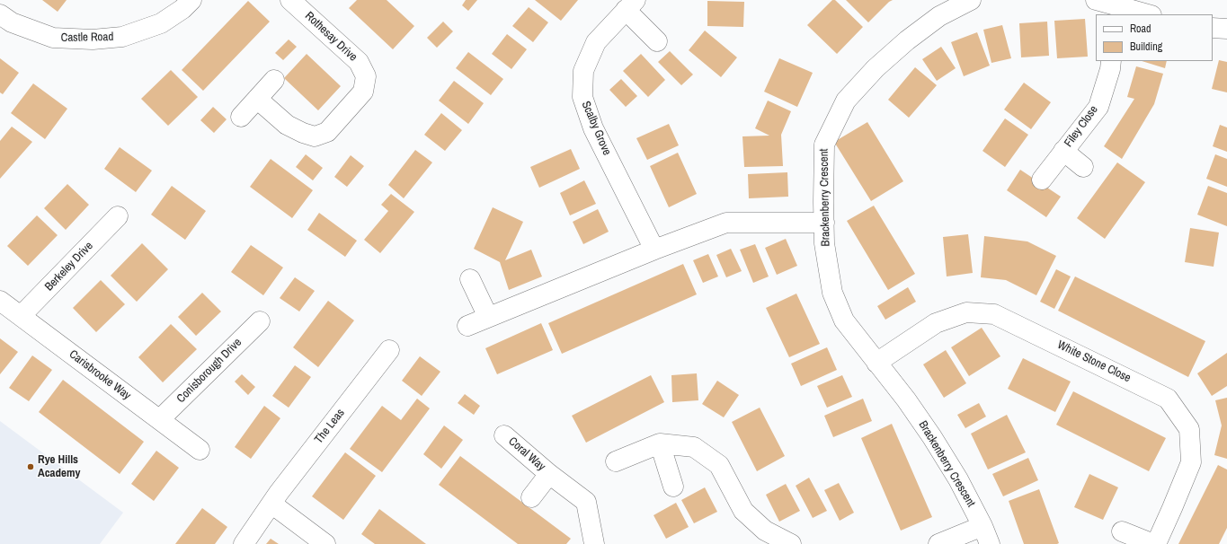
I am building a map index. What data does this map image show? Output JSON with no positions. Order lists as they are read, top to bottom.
{
  "streets": {
    "street": [
      "Rothesay Drive",
      "Castle Road",
      "Filey Close",
      "Scalby Grove",
      "Brackenberry Crescent",
      "Berkeley Drive",
      "White Stone Close",
      "Conisborough Drive",
      "Carisbrooke Way",
      "The Leas",
      "Coral Way"
    ]
  },
  "crossings": [
    ["Brackenberry Crescent", "White Stone Close"],
    ["Berkeley Drive", "Carisbrooke Way"],
    ["Conisborough Drive", "Carisbrooke Way"]
  ],
  "places": ["Rye Hills Academy"],
  "legend": ["Road", "Building"]
}
